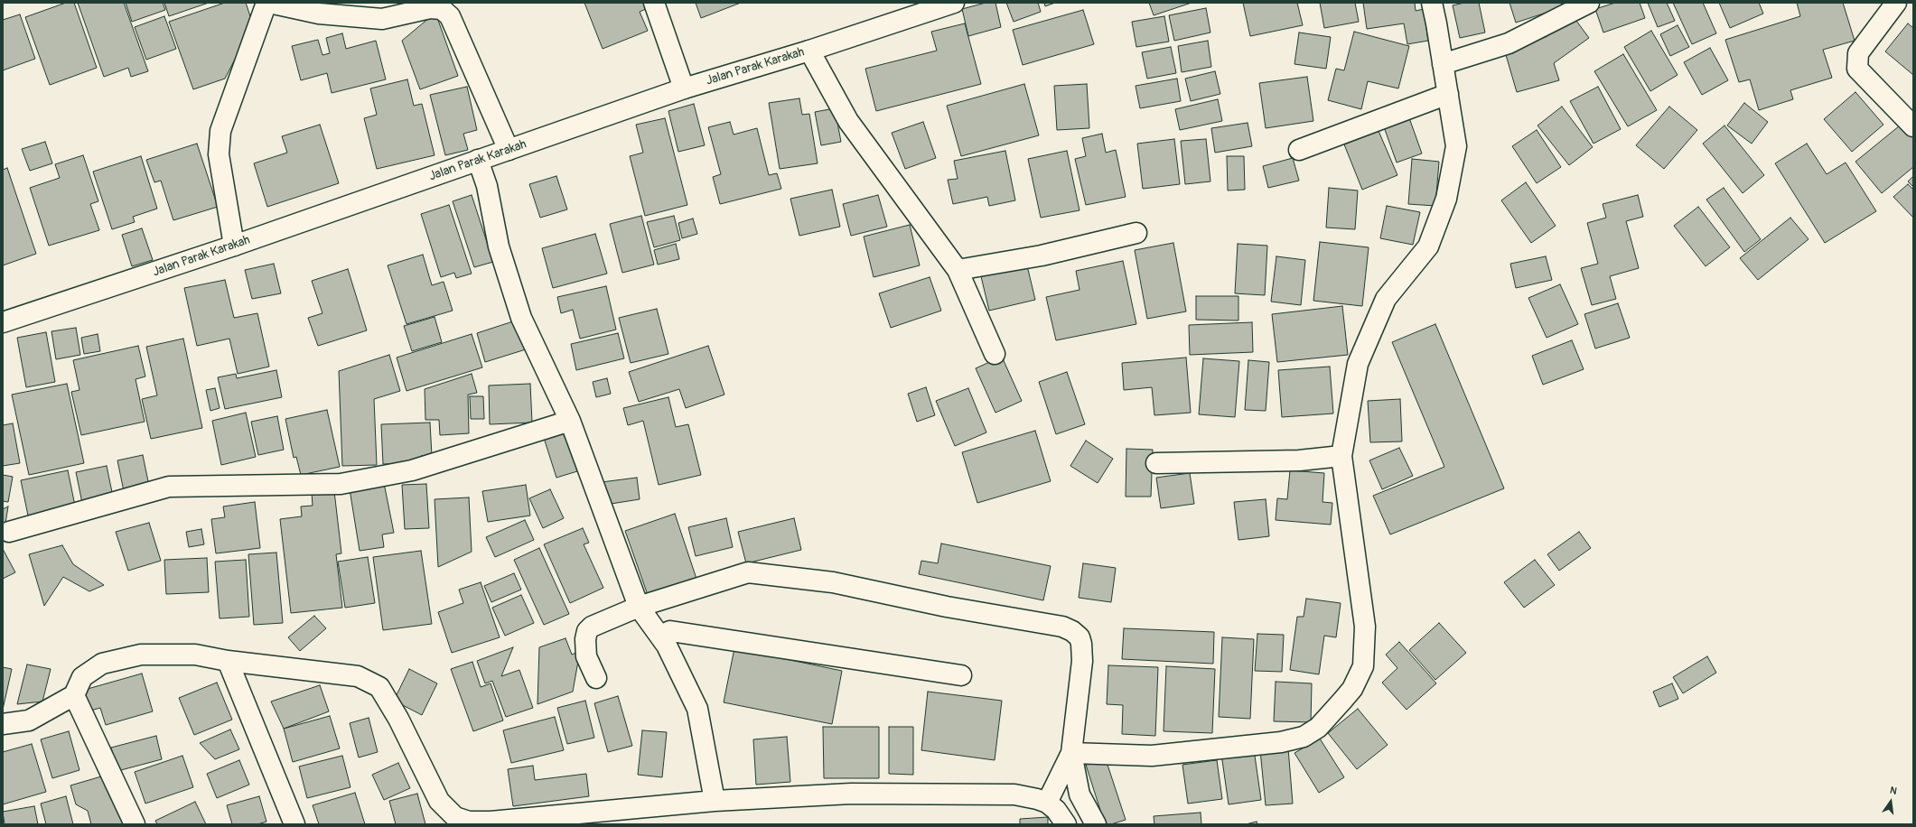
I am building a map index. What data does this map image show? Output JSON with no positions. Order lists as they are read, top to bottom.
{
  "streets": {
    "street": ["Jalan Parak Karakah"]
  },
  "north": "top"
}
